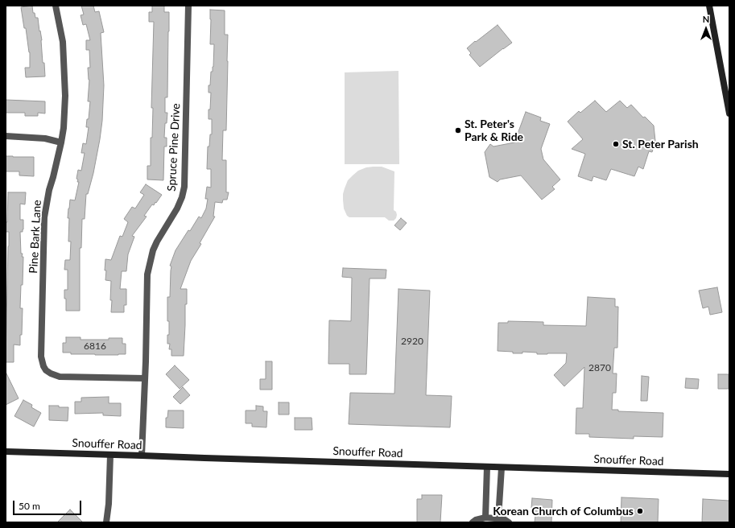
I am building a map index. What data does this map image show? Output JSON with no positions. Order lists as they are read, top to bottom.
{
  "streets": {
    "main road": ["Snouffer Road"],
    "street": ["Spruce Pine Drive", "Pine Bark Lane"]
  },
  "crossings": [
    ["Spruce Pine Drive", "Pine Bark Lane"],
    ["Spruce Pine Drive", "Snouffer Road"]
  ],
  "places": ["St. Peter's Park & Ride", "St. Peter Parish", "Korean Church of Columbus"],
  "house_numbers": ["2920", "6816", "2870"],
  "scale_bar": "50 m",
  "north": "top"
}
